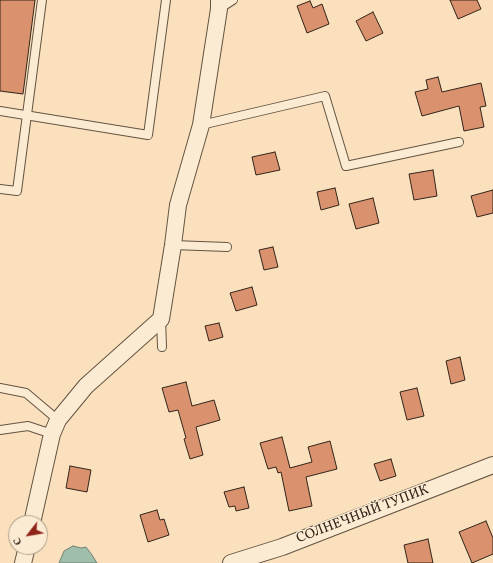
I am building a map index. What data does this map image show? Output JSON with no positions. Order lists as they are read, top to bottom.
{
  "streets": {
    "street": ["СОЛНЕЧНЫЙ ТУПИК"]
  },
  "north": "bottom left"
}
